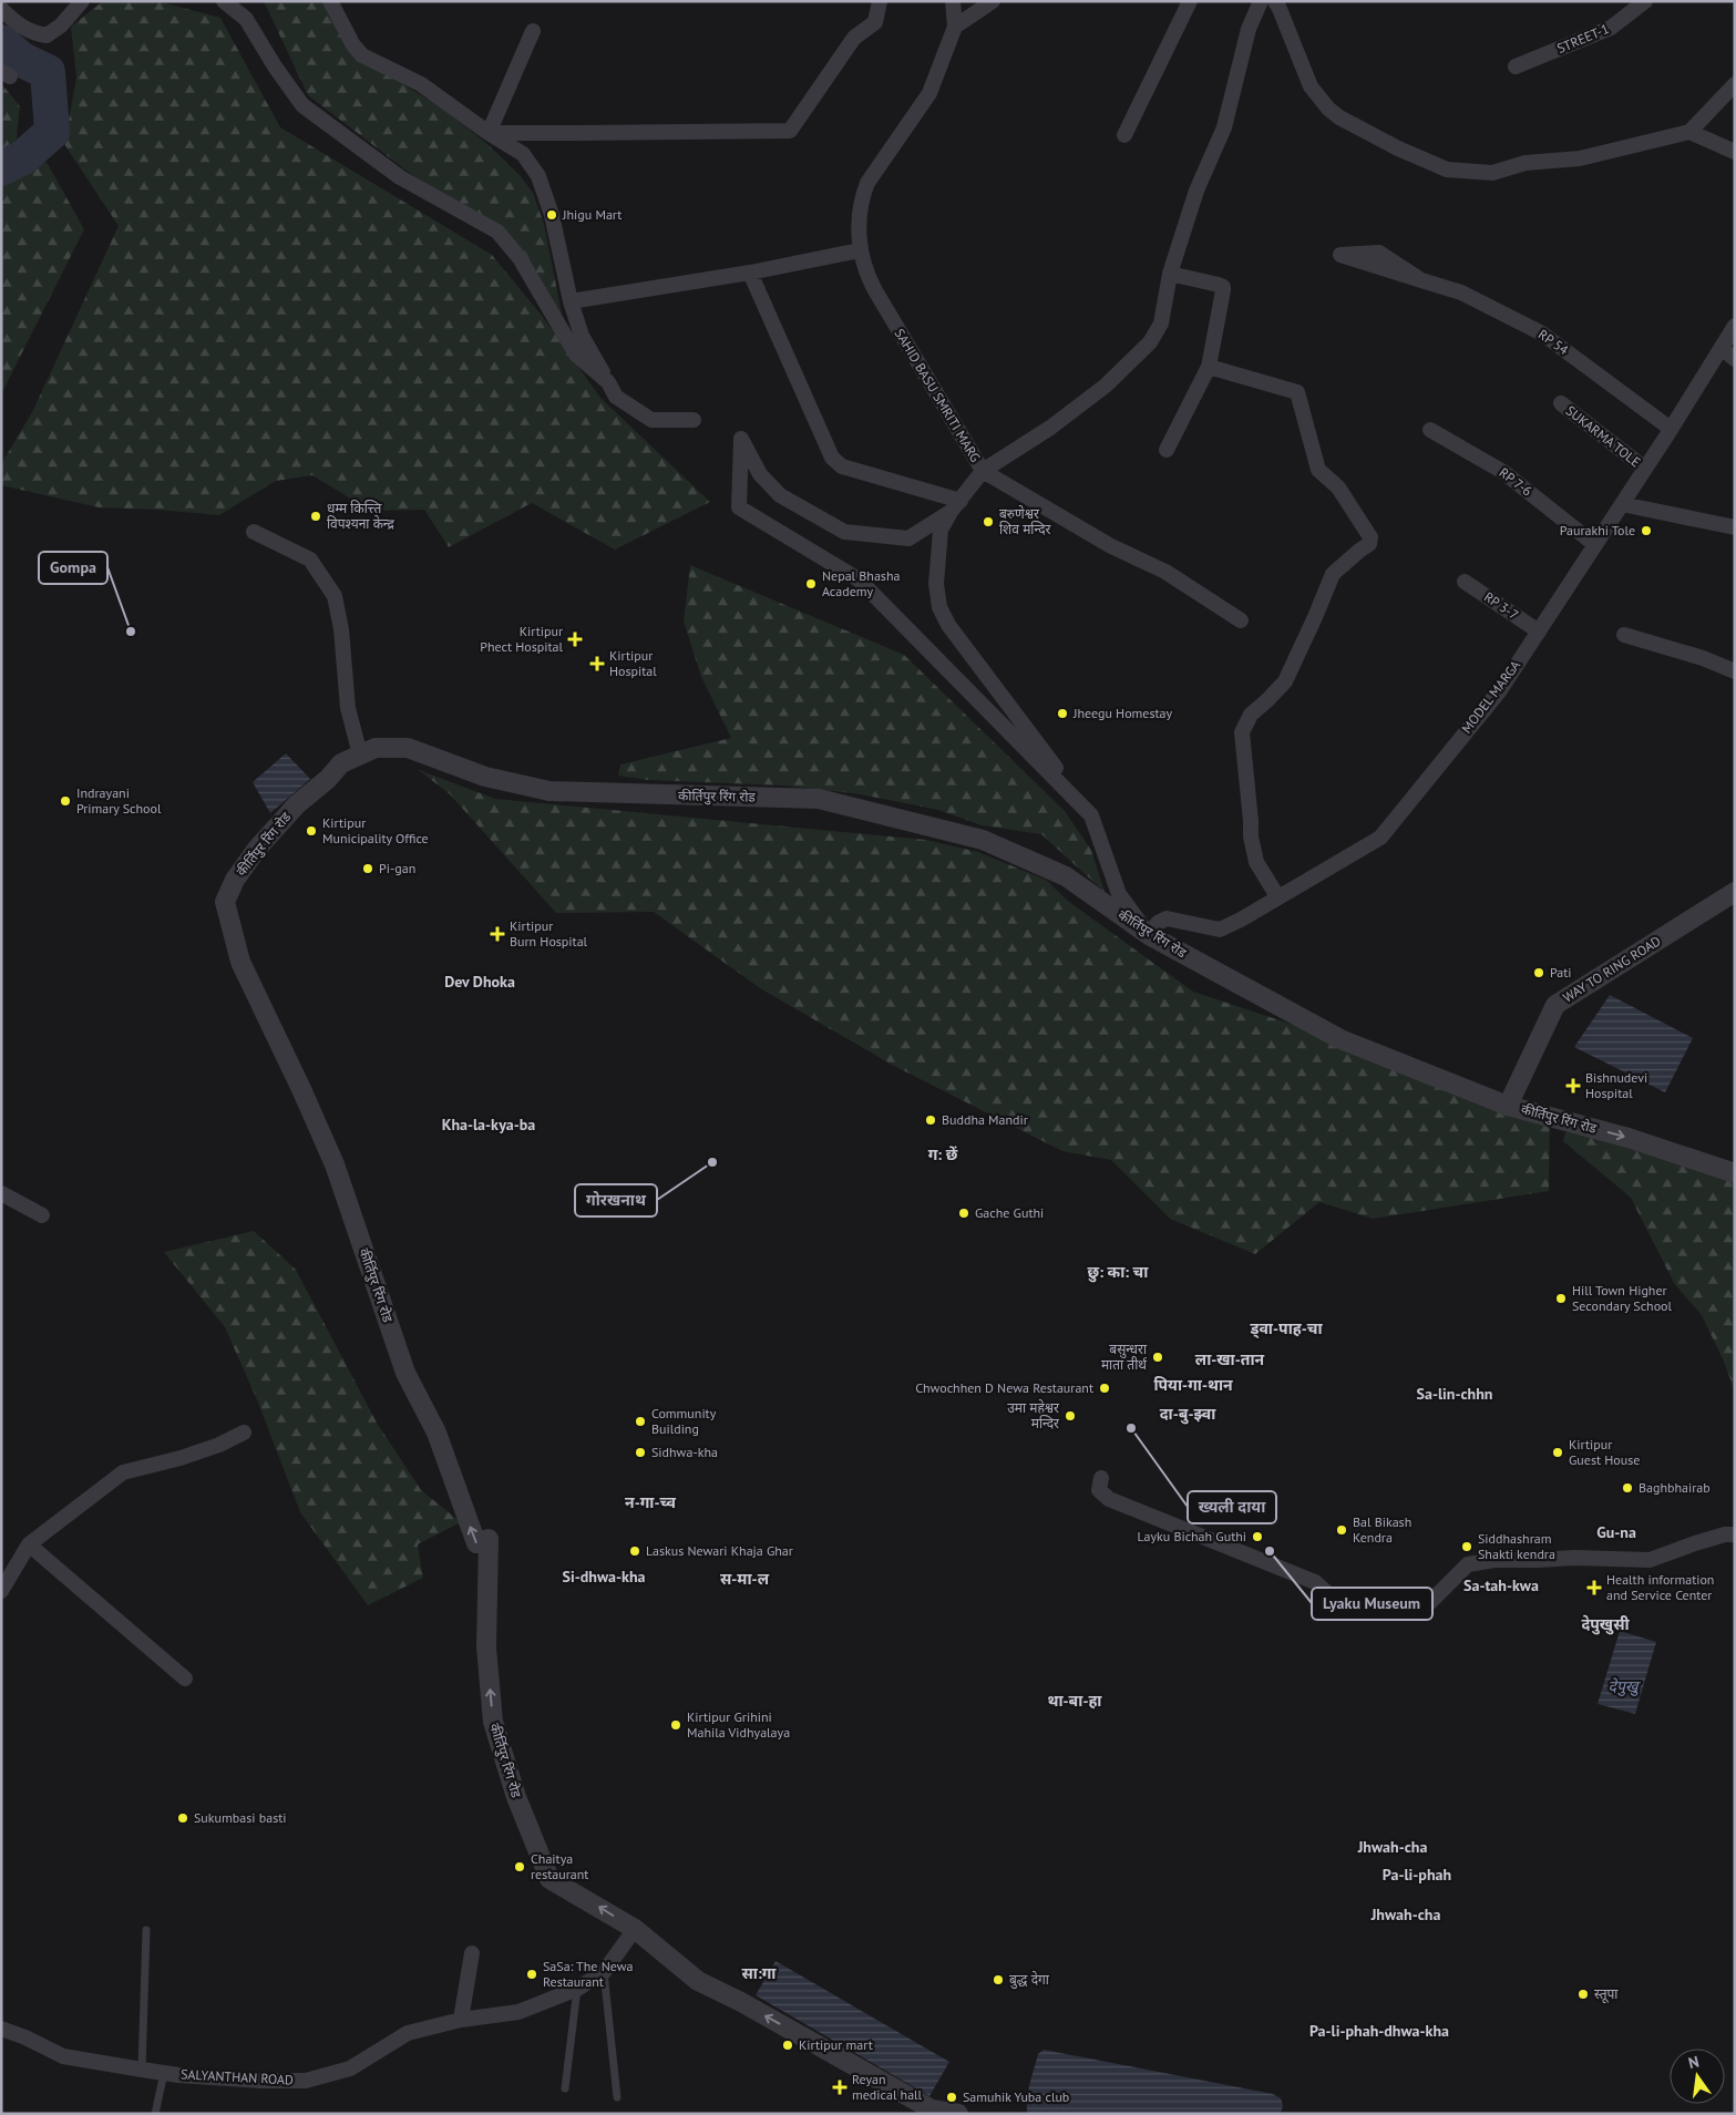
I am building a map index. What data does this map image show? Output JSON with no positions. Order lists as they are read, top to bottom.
{
  "streets": {
    "street": [
      "STREET-1",
      "RP 54",
      "SAHID BASU SMRITI MARG",
      "SUKARMA TOLE",
      "RP 7-6",
      "RP 3-7",
      "MODEL MARGA",
      "कीर्तिपुर रिंग रोड",
      "WAY TO RING ROAD",
      "SALYANTHAN ROAD"
    ]
  },
  "crossings": [
    ["RP 54", "MODEL MARGA"],
    ["SAHID BASU SMRITI MARG", "MODEL MARGA"],
    ["SAHID BASU SMRITI MARG", "कीर्तिपुर रिंग रोड"],
    ["SUKARMA TOLE", "MODEL MARGA"],
    ["RP 7-6", "MODEL MARGA"],
    ["RP 3-7", "MODEL MARGA"],
    ["MODEL MARGA", "कीर्तिपुर रिंग रोड"],
    ["कीर्तिपुर रिंग रोड", "WAY TO RING ROAD"],
    ["कीर्तिपुर रिंग रोड", "SALYANTHAN ROAD"]
  ],
  "districts": [
    "Dev Dhoka",
    "Kha-la-kya-ba",
    "ग: छें",
    "छु: का: चा",
    "ड्वा-पाह-चा",
    "ला-खा-तान",
    "पिया-गा-थान",
    "Sa-lin-chhn",
    "दा-बु-झ्वा",
    "न-गा-च्व",
    "Gu-na",
    "Si-dhwa-kha",
    "स-मा-ल",
    "Sa-tah-kwa",
    "देपुखुसी",
    "था-बा-हा",
    "Jhwah-cha",
    "Pa-li-phah",
    "Jhwah-cha",
    "सा:गा",
    "Pa-li-phah-dhwa-kha"
  ],
  "water": ["देपुखु"],
  "places": {
    "other": [
      "Jhigu Mart",
      "धम्म कित्त्ति विपश्यना केन्द्र",
      "बरुणेश्वर शिव मन्दिर",
      "Paurakhi Tole",
      "Nepal Bhasha Academy",
      "Gompa",
      "Jheegu Homestay",
      "Indrayani Primary School",
      "Kirtipur Municipality Office",
      "Pi-gan",
      "Pati",
      "Buddha Mandir",
      "गोरखनाथ",
      "Gache Guthi",
      "Hill Town Higher Secondary School",
      "बसुन्धरा माता तीर्थ",
      "Chwochhen D Newa Restaurant",
      "उमा महेश्वर मन्दिर",
      "Community Building",
      "ख्यली दाया",
      "Sidhwa-kha",
      "Kirtipur Guest House",
      "Baghbhairab",
      "Bal Bikash Kendra",
      "Layku Bichah Guthi",
      "Siddhashram Shakti kendra",
      "Laskus Newari Khaja Ghar",
      "Lyaku Museum",
      "Kirtipur Grihini Mahila Vidhyalaya",
      "Sukumbasi basti",
      "Chaitya restaurant",
      "SaSa: The Newa Restaurant",
      "बुद्ध देगा",
      "स्तूपा",
      "Kirtipur mart",
      "Samuhik Yuba club"
    ],
    "health": [
      "Kirtipur Phect Hospital",
      "Kirtipur Hospital",
      "Kirtipur Burn Hospital",
      "Bishnudevi Hospital",
      "Health information and Service Center",
      "Reyan medical hall"
    ]
  },
  "north": "top"
}
